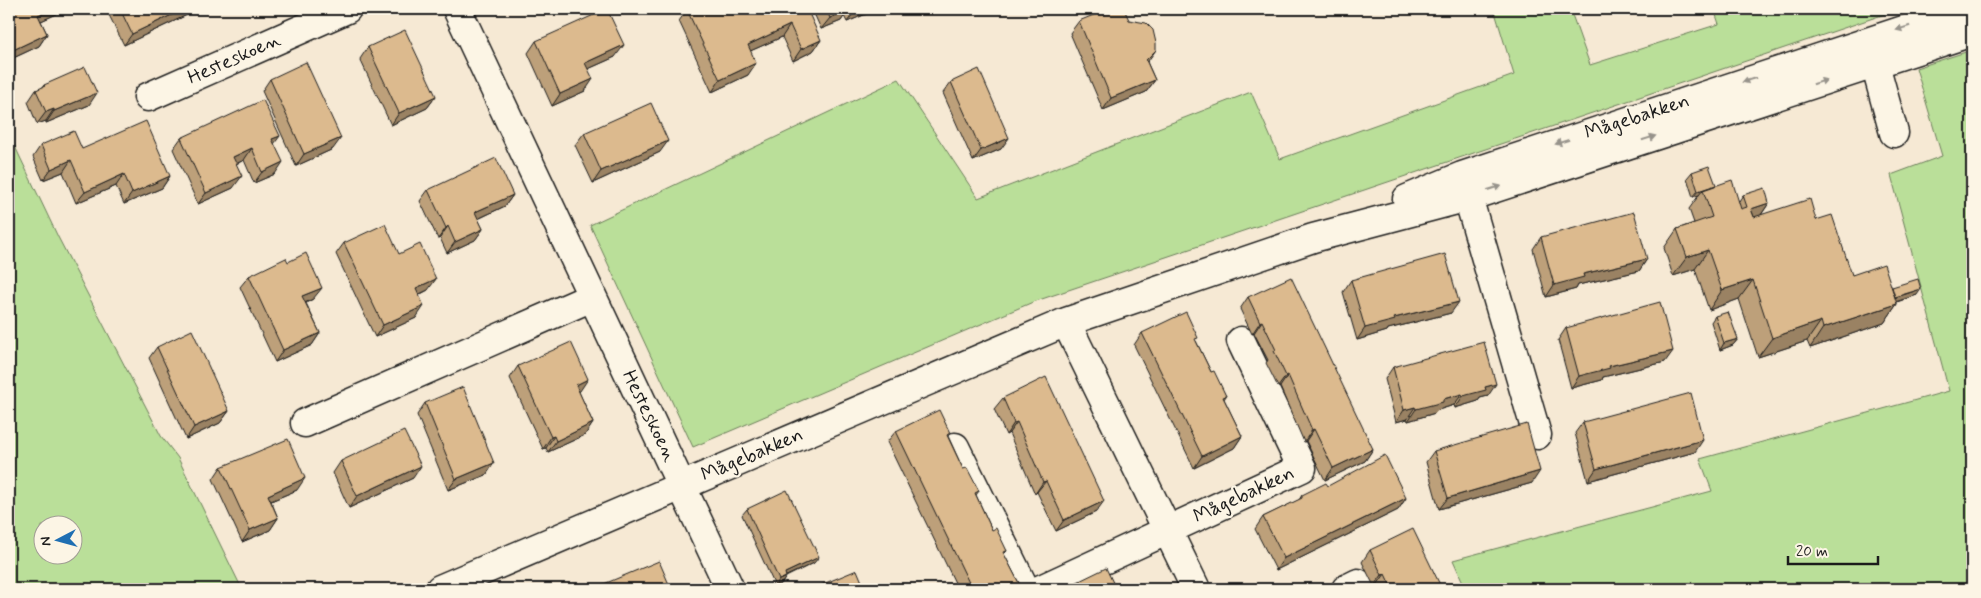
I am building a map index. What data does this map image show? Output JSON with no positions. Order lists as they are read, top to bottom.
{
  "streets": {
    "street": ["Hesteskoen", "Mågebakken"]
  },
  "crossings": [
    ["Hesteskoen", "Mågebakken"]
  ],
  "scale_bar": "20 m",
  "north": "left"
}
